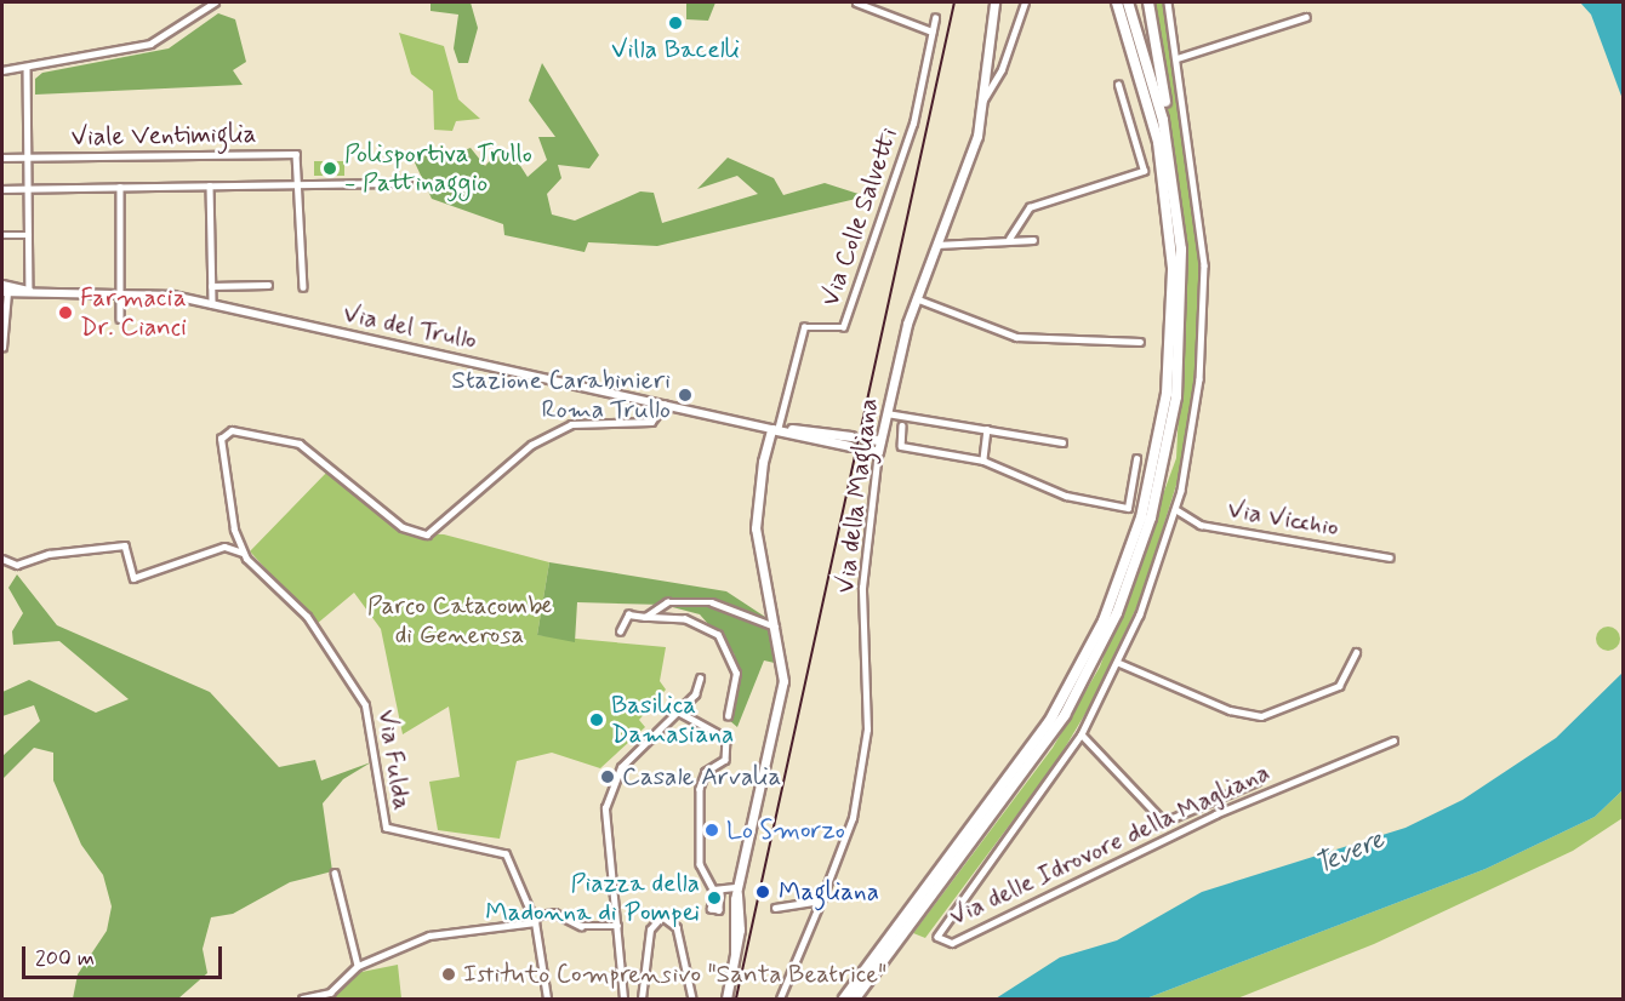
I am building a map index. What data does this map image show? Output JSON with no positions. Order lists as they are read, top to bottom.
{
  "streets": {
    "main road": ["Via del Trullo", "Via della Magliana"],
    "street": [
      "Viale Ventimiglia",
      "Via Colle Salvetti",
      "Via Vicchio",
      "Via Fulda",
      "Via delle Idrovore della Magliana"
    ]
  },
  "crossings": [
    ["Via Colle Salvetti", "Via del Trullo"],
    ["Via Vicchio", "Via delle Idrovore della Magliana"]
  ],
  "water": ["Tevere"],
  "parks": ["Parco Catacombe di Generosa"],
  "places": [
    "Villa Bacelli",
    "Polisportiva Trullo - Pattinaggio",
    "Farmacia Dr. Cianci",
    "Stazione Carabinieri Roma Trullo",
    "Basilica Damasiana",
    "Casale Arvalia",
    "Lo Smorzo",
    "Magliana",
    "Piazza della Madonna di Pompei",
    "Istituto Comprensivo \"Santa Beatrice\""
  ],
  "scale_bar": "200 m"
}
